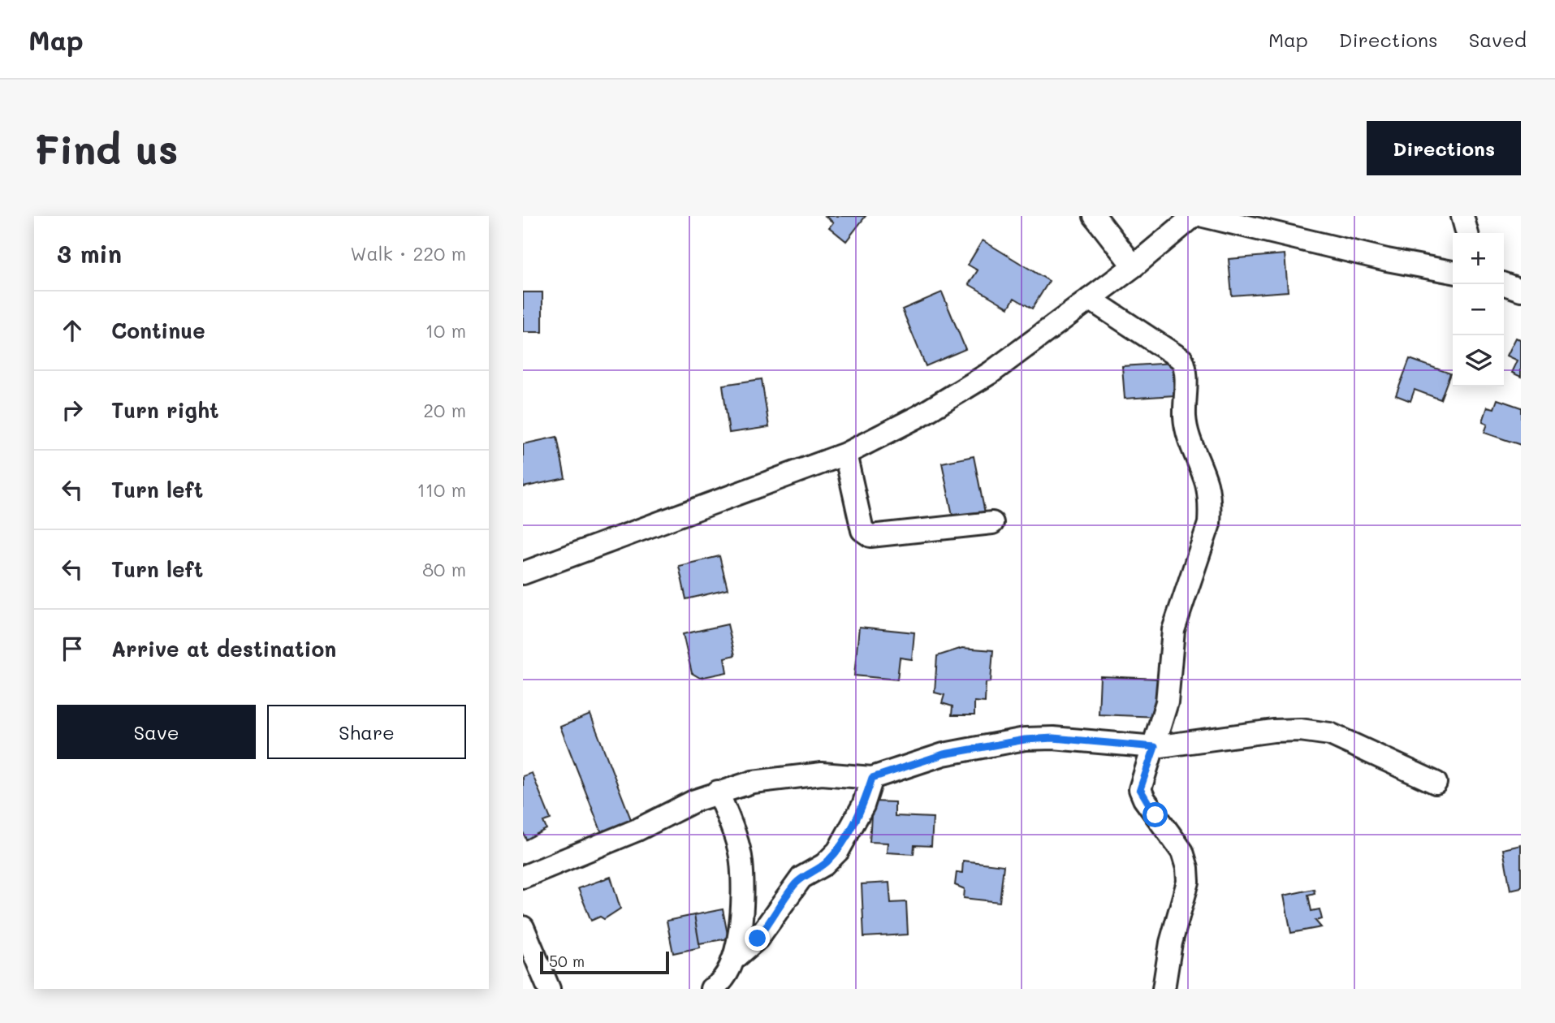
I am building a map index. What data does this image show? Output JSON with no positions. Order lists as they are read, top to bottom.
{
  "scale_bar": "50 m",
  "page": {
    "header": "Map",
    "nav": ["Map", "Directions", "Saved"],
    "buttons": [
      "Directions",
      ["Save", "Share"]
    ],
    "title": "Find us",
    "heading": ["3 min", "Walk · 220 m"],
    "map_buttons": ["+", "−"],
    "list": [
      ["Continue", "10 m"],
      ["Turn right", "20 m"],
      ["Turn left", "110 m"],
      ["Turn left", "80 m"],
      "Arrive at destination"
    ],
    "scale": "50 m"
  }
}
